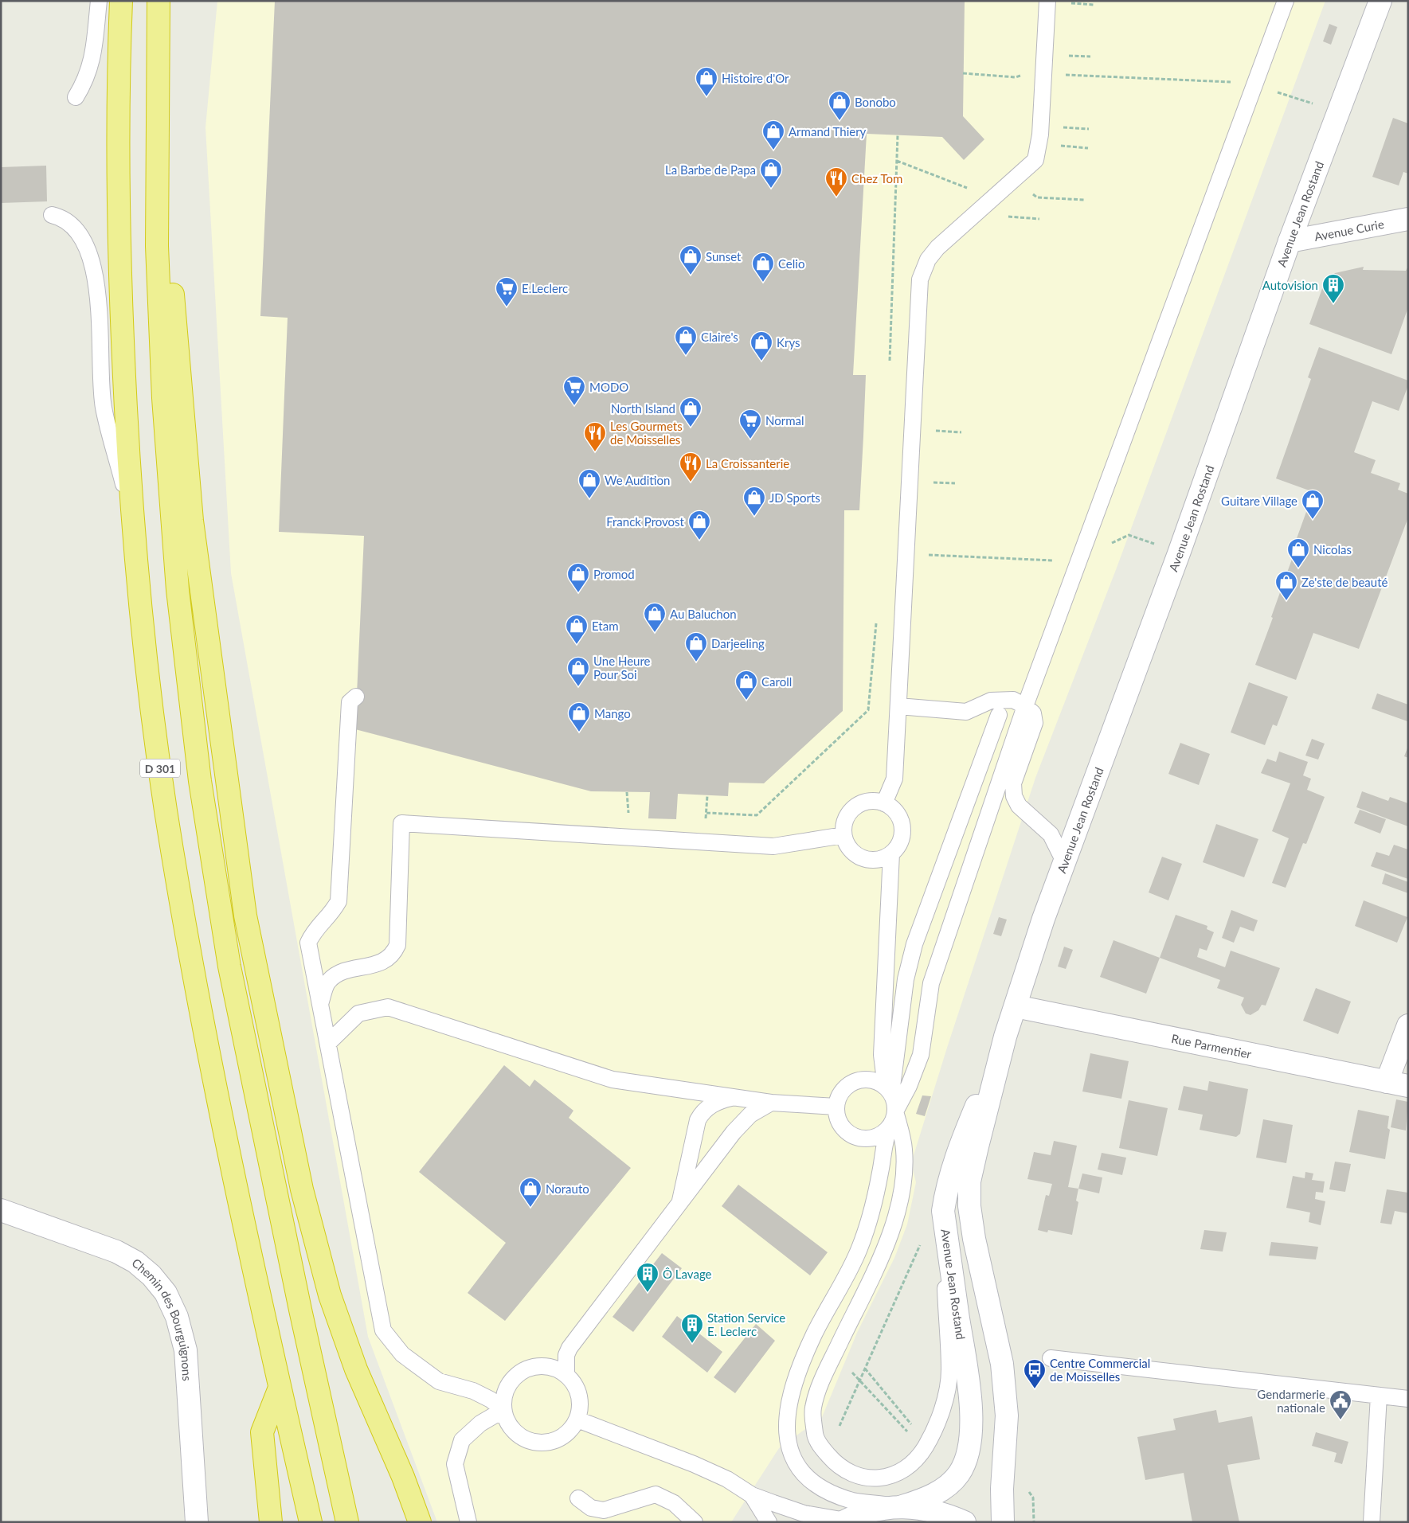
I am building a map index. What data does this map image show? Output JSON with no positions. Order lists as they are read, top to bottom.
{
  "streets": {
    "highway": ["D 301"],
    "street": [
      "Avenue Jean Rostand",
      "Avenue Curie",
      "Rue Parmentier",
      "Chemin des Bourguignons"
    ]
  },
  "crossings": [
    ["Avenue Jean Rostand", "Avenue Curie"],
    ["Avenue Jean Rostand", "Rue Parmentier"]
  ],
  "places": {
    "shop": [
      "Histoire d'Or",
      "Bonobo",
      "Armand Thiery",
      "La Barbe de Papa",
      "Sunset",
      "Celio",
      "Claire's",
      "Krys",
      "North Island",
      "We Audition",
      "JD Sports",
      "Guitare Village",
      "Franck Provost",
      "Nicolas",
      "Promod",
      "Ze'ste de beauté",
      "Au Baluchon",
      "Etam",
      "Darjeeling",
      "Une Heure Pour Soi",
      "Caroll",
      "Mango",
      "Norauto"
    ],
    "restaurant": ["Chez Tom", "Les Gourmets de Moisselles", "La Croissanterie"],
    "building": ["Autovision", "Ô Lavage", "Station Service E. Leclerc"],
    "supermarket": ["E.Leclerc", "MODO", "Normal"],
    "bus stop": ["Centre Commercial de Moisselles"],
    "public building": ["Gendarmerie nationale"]
  }
}
